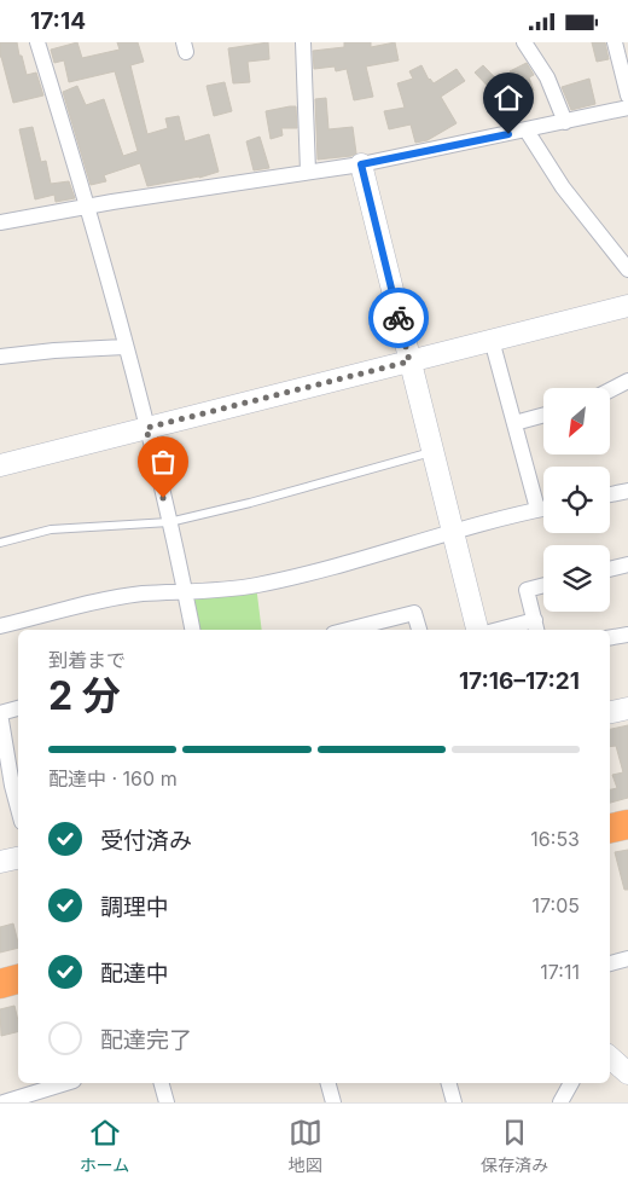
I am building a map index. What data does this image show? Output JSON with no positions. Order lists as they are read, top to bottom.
{
  "north": "bottom left",
  "page": {
    "status": "17:14",
    "heading": ["2 分", "到着まで", "17:16–17:21"],
    "bar": "配達中 · 160 m",
    "list": [
      ["受付済み", "16:53"],
      ["調理中", "17:05"],
      ["配達中", "17:11"],
      "配達完了"
    ],
    "tabs": ["ホーム", "地図", "保存済み"]
  }
}
